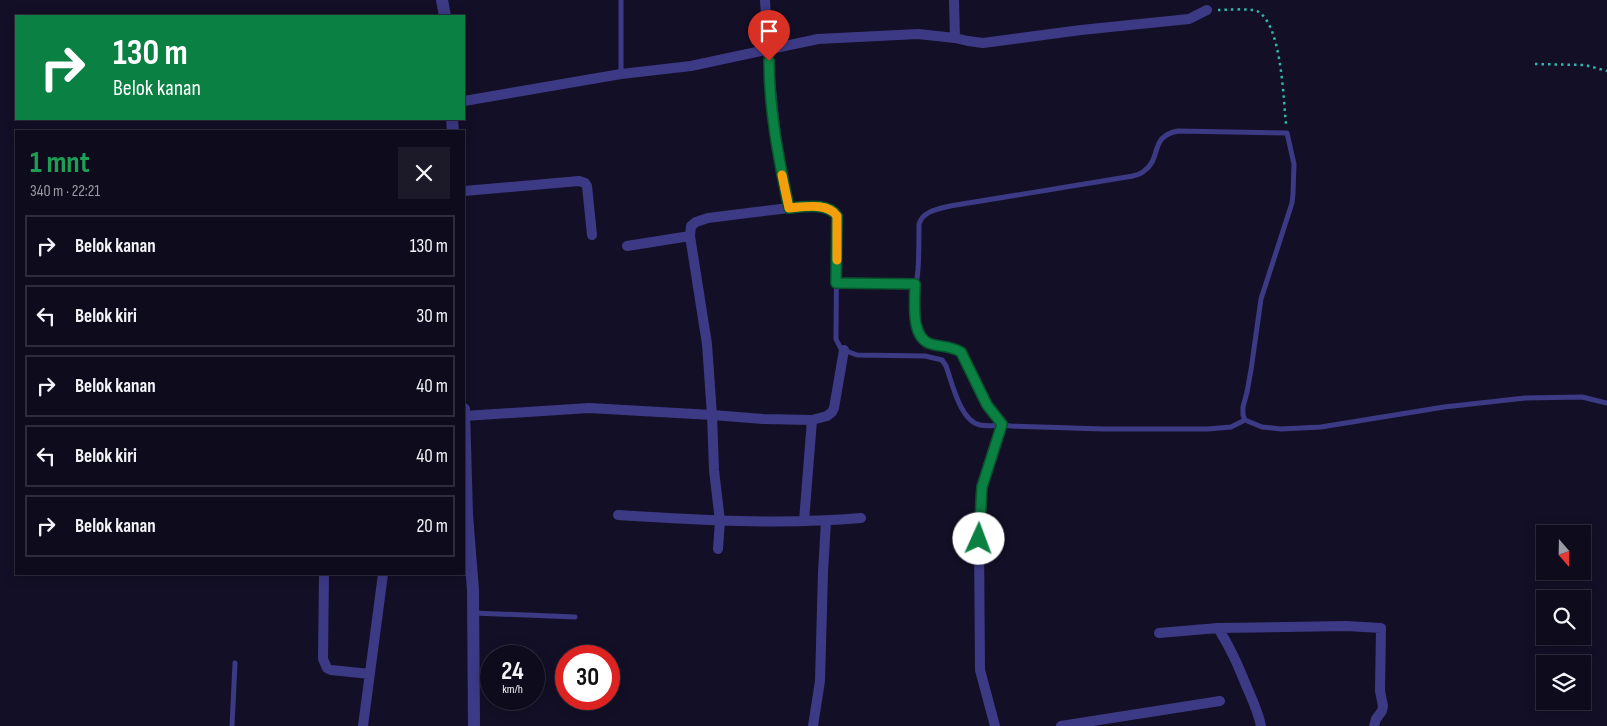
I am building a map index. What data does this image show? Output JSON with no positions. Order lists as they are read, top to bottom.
{
  "north": "bottom",
  "page": {
    "turn": ["130 m", "Belok kanan"],
    "heading": ["1 mnt", "340 m · 22:21"],
    "list": [
      {
        "name": "Belok kanan",
        "value": "130 m"
      },
      {
        "name": "Belok kiri",
        "value": "30 m"
      },
      {
        "name": "Belok kanan",
        "value": "40 m"
      },
      {
        "name": "Belok kiri",
        "value": "40 m"
      },
      {
        "name": "Belok kanan",
        "value": "20 m"
      }
    ],
    "speed": "24 km/h",
    "limit": "30"
  }
}
